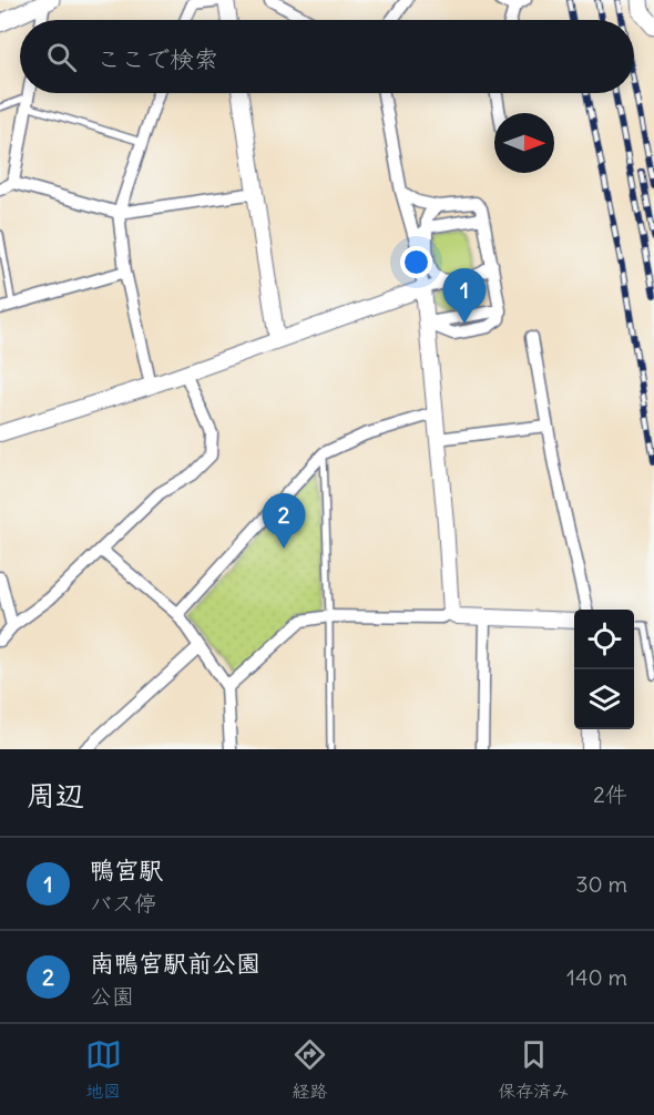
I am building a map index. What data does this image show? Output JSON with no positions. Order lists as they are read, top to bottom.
{
  "north": "right",
  "page": {
    "search": "ここで検索",
    "pins": ["1", "2"],
    "heading": ["周辺", "2件"],
    "list": [
      {
        "mark": "1",
        "name": "鴨宮駅",
        "note": "バス停",
        "value": "30 m"
      },
      {
        "mark": "2",
        "name": "南鴨宮駅前公園",
        "note": "公園",
        "value": "140 m"
      }
    ],
    "nav": ["地図", "経路", "保存済み"]
  }
}
